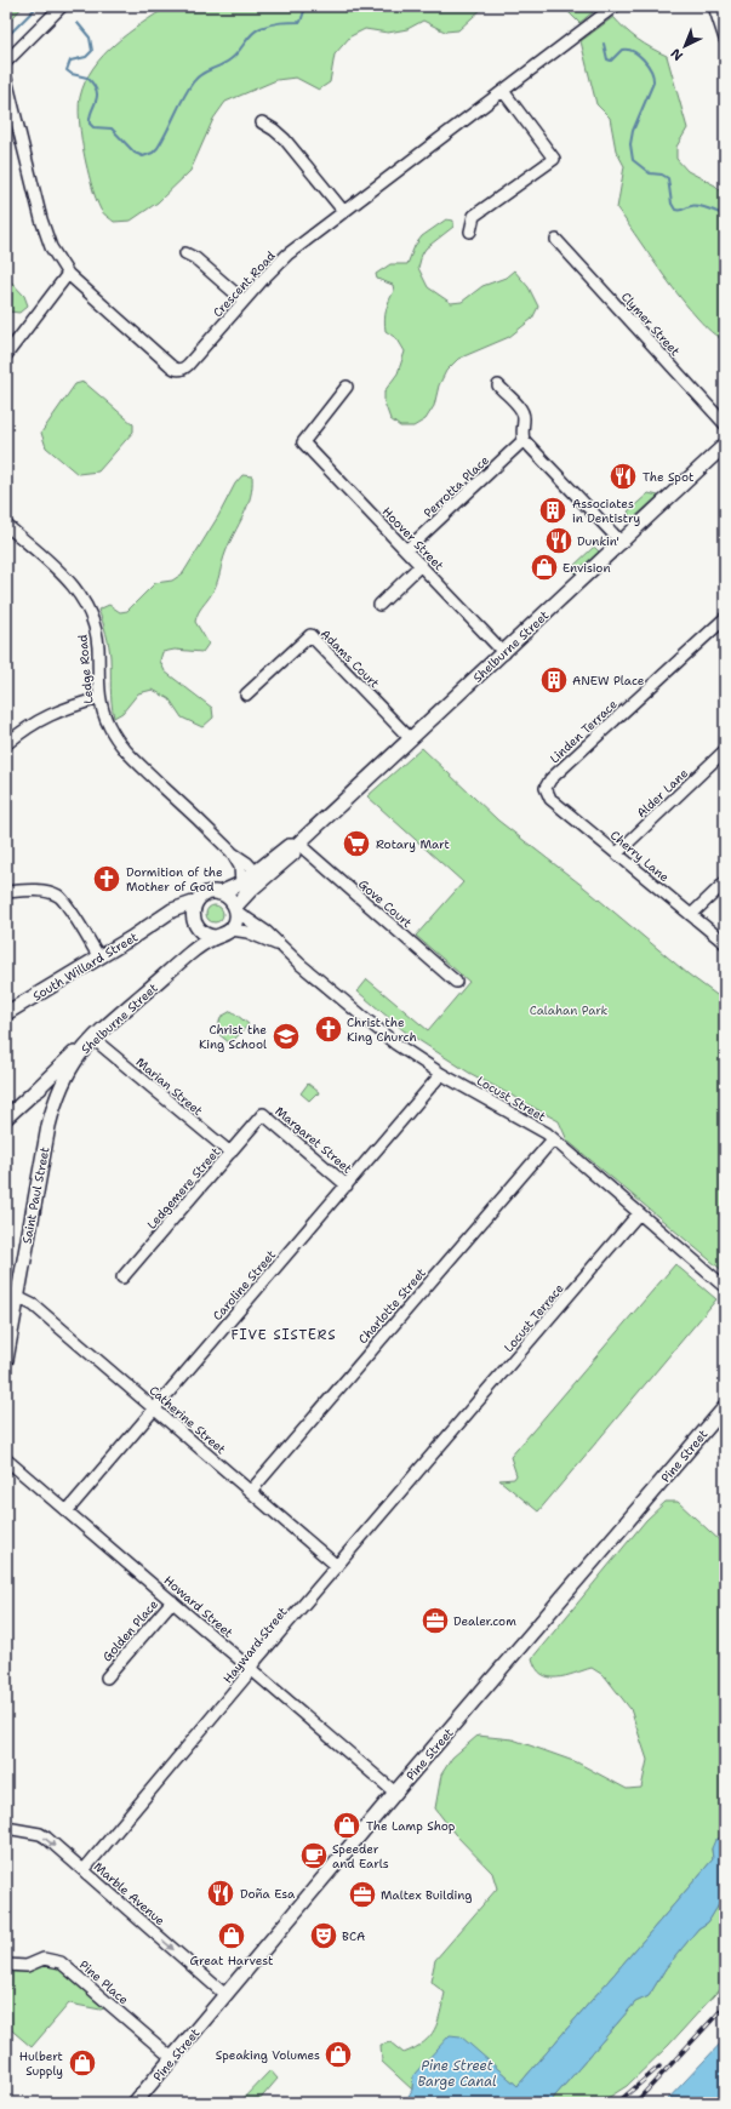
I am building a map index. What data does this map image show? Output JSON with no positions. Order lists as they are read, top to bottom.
{
  "streets": {
    "main road": [
      "Shelburne Street",
      "South Willard Street",
      "Saint Paul Street",
      "Pine Street"
    ],
    "street": [
      "Crescent Road",
      "Clymer Street",
      "Perrotta Place",
      "Hoover Street",
      "Adams Court",
      "Ledge Road",
      "Linden Terrace",
      "Alder Lane",
      "Cherry Lane",
      "Gove Court",
      "Marian Street",
      "Locust Street",
      "Margaret Street",
      "Ledgemere Street",
      "Caroline Street",
      "Charlotte Street",
      "Locust Terrace",
      "Catherine Street",
      "Howard Street",
      "Golden Place",
      "Hayward Street",
      "Marble Avenue",
      "Pine Place"
    ]
  },
  "crossings": [
    ["Perrotta Place", "Hoover Street"],
    ["Hoover Street", "Shelburne Street"],
    ["Shelburne Street", "Adams Court"],
    ["Shelburne Street", "Ledge Road"],
    ["Shelburne Street", "Gove Court"],
    ["Shelburne Street", "South Willard Street"],
    ["Shelburne Street", "Marian Street"],
    ["Shelburne Street", "Locust Street"],
    ["Shelburne Street", "Saint Paul Street"],
    ["Linden Terrace", "Cherry Lane"],
    ["Alder Lane", "Cherry Lane"],
    ["South Willard Street", "Locust Street"],
    ["Marian Street", "Ledgemere Street"],
    ["Locust Street", "Caroline Street"],
    ["Locust Street", "Charlotte Street"],
    ["Locust Street", "Locust Terrace"],
    ["Margaret Street", "Ledgemere Street"],
    ["Margaret Street", "Caroline Street"],
    ["Saint Paul Street", "Catherine Street"],
    ["Caroline Street", "Catherine Street"],
    ["Caroline Street", "Howard Street"],
    ["Charlotte Street", "Catherine Street"],
    ["Locust Terrace", "Hayward Street"],
    ["Catherine Street", "Hayward Street"],
    ["Pine Street", "Howard Street"],
    ["Pine Street", "Marble Avenue"],
    ["Pine Street", "Pine Place"],
    ["Howard Street", "Golden Place"],
    ["Howard Street", "Hayward Street"],
    ["Hayward Street", "Marble Avenue"]
  ],
  "one_way": ["Marble Avenue"],
  "districts": ["FIVE SISTERS"],
  "water": ["Pine Street Barge Canal"],
  "parks": ["Calahan Park"],
  "places": {
    "restaurant": ["The Spot", "Dunkin'", "Doña Esa"],
    "building": ["Associates in Dentistry", "ANEW Place"],
    "shop": [
      "Envision",
      "The Lamp Shop",
      "Great Harvest",
      "Speaking Volumes",
      "Hulbert Supply"
    ],
    "supermarket": ["Rotary Mart"],
    "church": ["Dormition of the Mother of God", "Christ the King Church"],
    "school or university": ["Christ the King School"],
    "office": ["Dealer.com", "Maltex Building"],
    "cafe": ["Speeder and Earls"],
    "theatre": ["BCA"]
  },
  "north": "bottom left"
}
